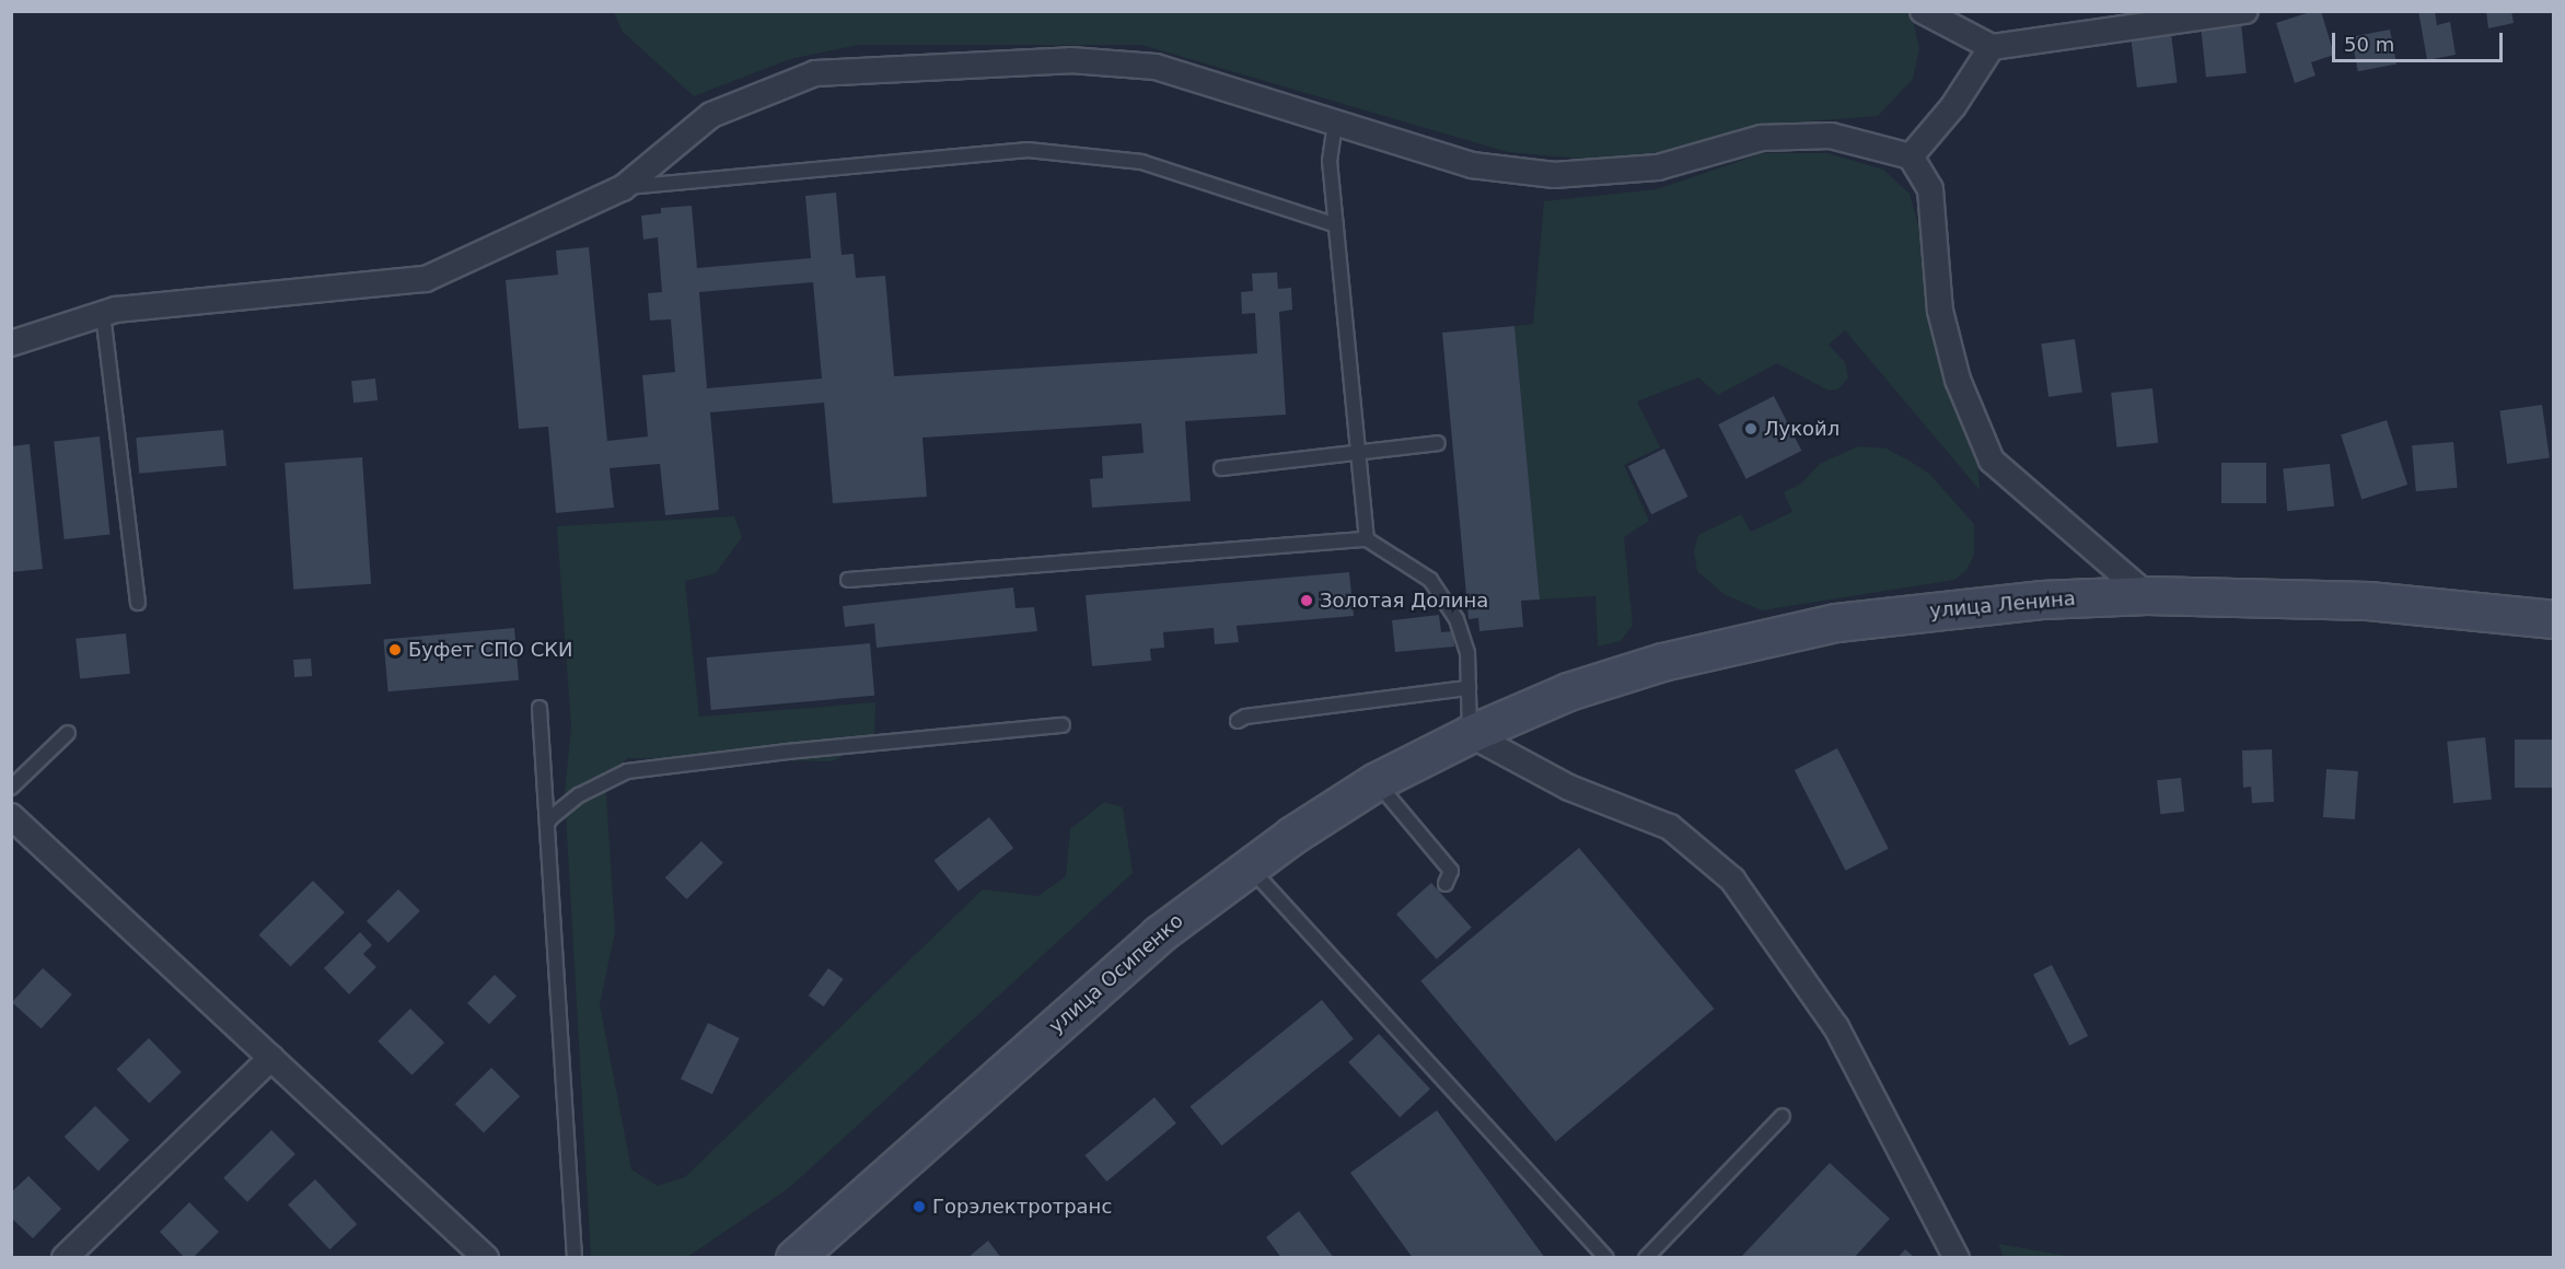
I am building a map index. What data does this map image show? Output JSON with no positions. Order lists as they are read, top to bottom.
{
  "streets": {
    "main road": ["улица Ленина", "улица Осипенко"]
  },
  "crossings": [
    ["улица Ленина", "улица Осипенко"]
  ],
  "places": [
    "Лукойл",
    "Золотая Долина",
    "Буфет СПО СКИ",
    "Горэлектротранс"
  ],
  "scale_bar": "50 m"
}
